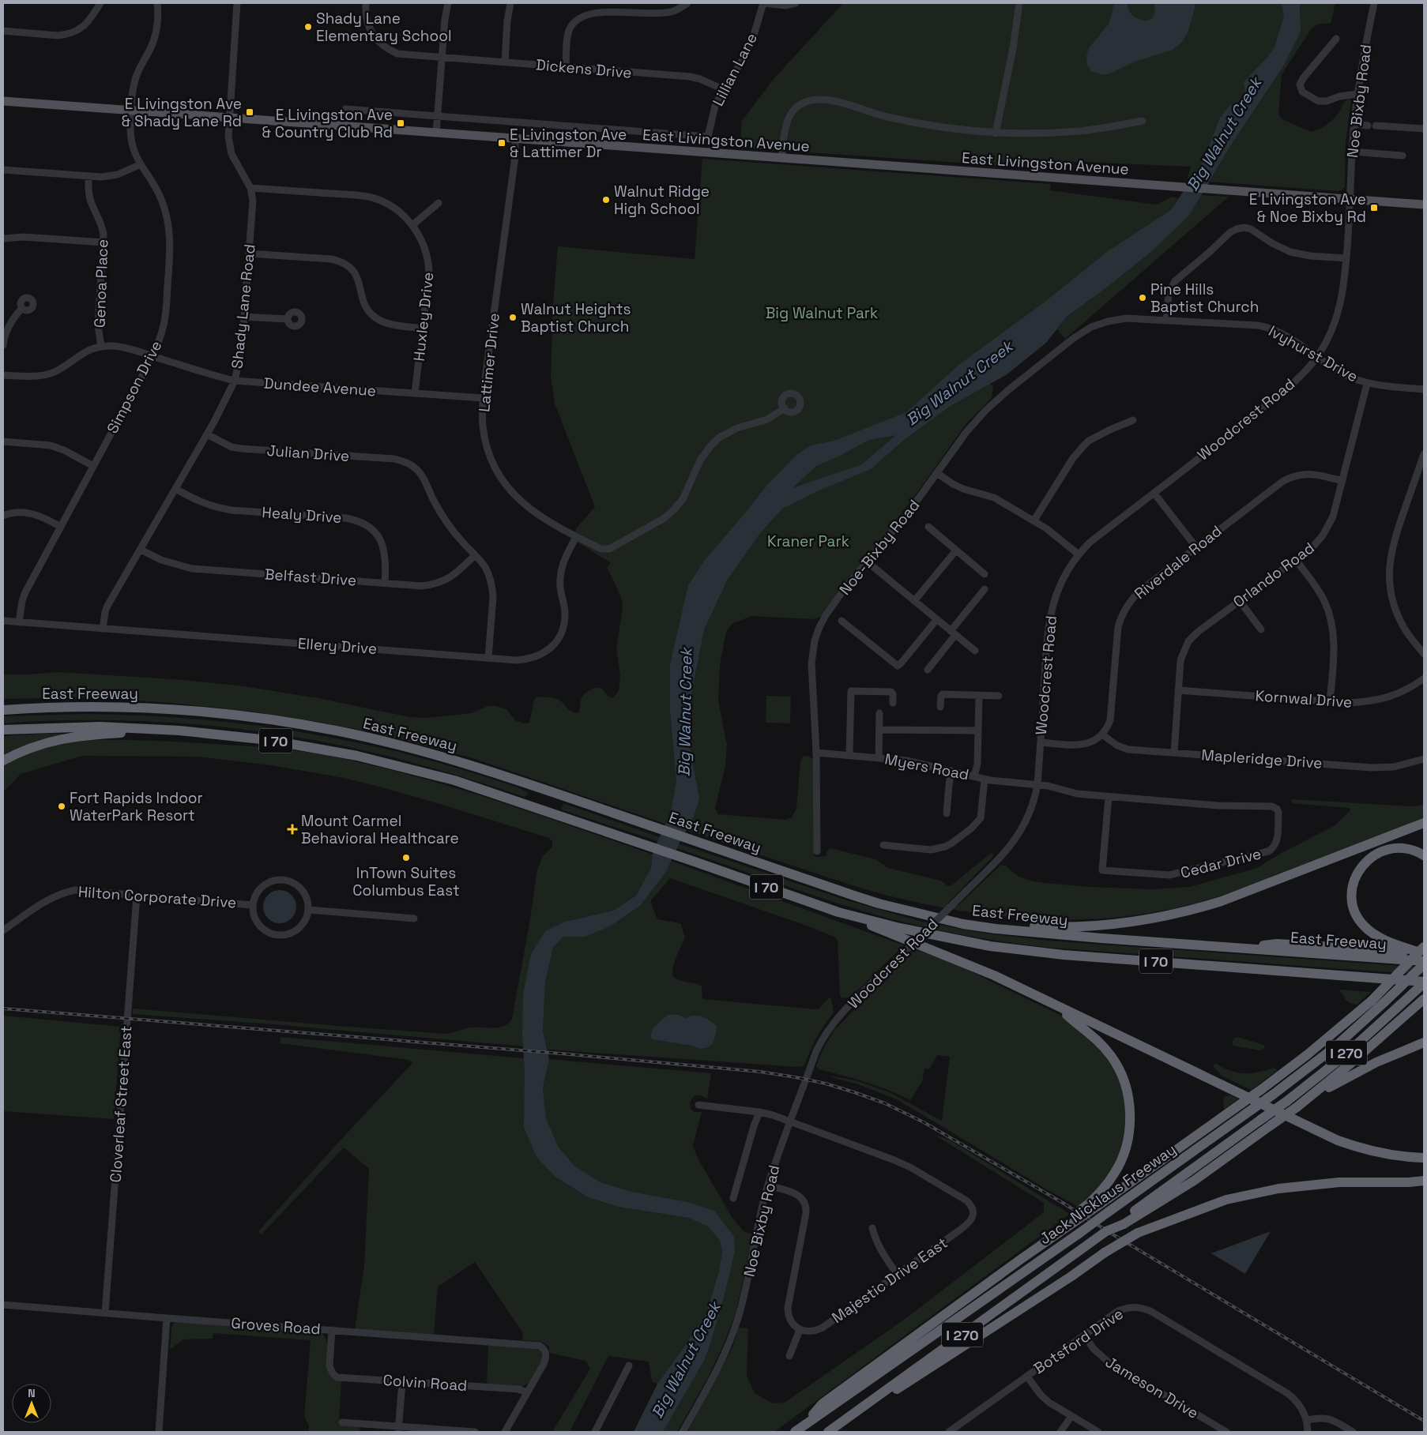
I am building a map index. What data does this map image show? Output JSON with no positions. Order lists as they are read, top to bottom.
{
  "streets": {
    "highway": [
      "East Freeway",
      "I 70",
      "I 270",
      "Jack Nicklaus Freeway"
    ],
    "main road": ["East Livingston Avenue"],
    "street": [
      "Dickens Drive",
      "Lillian Lane",
      "Noe Bixby Road",
      "Genoa Place",
      "Shady Lane Road",
      "Huxley Drive",
      "Ivyhurst Drive",
      "Lattimer Drive",
      "Simpson Drive",
      "Dundee Avenue",
      "Woodcrest Road",
      "Julian Drive",
      "Healy Drive",
      "Noe-Bixby Road",
      "Riverdale Road",
      "Orlando Road",
      "Belfast Drive",
      "Ellery Drive",
      "Kornwal Drive",
      "Mapleridge Drive",
      "Myers Road",
      "Cedar Drive",
      "Hilton Corporate Drive",
      "Cloverleaf Street East",
      "Majestic Drive East",
      "Groves Road",
      "Botsford Drive",
      "Colvin Road",
      "Jameson Drive"
    ]
  },
  "crossings": [
    ["Dickens Drive", "Lillian Lane"],
    ["Noe Bixby Road", "East Livingston Avenue"],
    ["Noe Bixby Road", "Woodcrest Road"],
    ["Noe Bixby Road", "Majestic Drive East"],
    ["East Livingston Avenue", "Shady Lane Road"],
    ["East Livingston Avenue", "Lattimer Drive"],
    ["East Livingston Avenue", "Simpson Drive"],
    ["East Livingston Avenue", "Woodcrest Road"],
    ["Genoa Place", "Dundee Avenue"],
    ["Shady Lane Road", "Huxley Drive"],
    ["Shady Lane Road", "Dundee Avenue"],
    ["Shady Lane Road", "Julian Drive"],
    ["Shady Lane Road", "Healy Drive"],
    ["Shady Lane Road", "Belfast Drive"],
    ["Shady Lane Road", "Ellery Drive"],
    ["Huxley Drive", "Dundee Avenue"],
    ["Ivyhurst Drive", "Woodcrest Road"],
    ["Ivyhurst Drive", "Noe-Bixby Road"],
    ["Ivyhurst Drive", "Orlando Road"],
    ["Lattimer Drive", "Dundee Avenue"],
    ["Lattimer Drive", "Ellery Drive"],
    ["Simpson Drive", "Dundee Avenue"],
    ["Simpson Drive", "Ellery Drive"],
    ["Woodcrest Road", "Myers Road"],
    ["Woodcrest Road", "Cedar Drive"],
    ["Julian Drive", "Belfast Drive"],
    ["Healy Drive", "Belfast Drive"],
    ["Noe-Bixby Road", "Myers Road"],
    ["Riverdale Road", "Orlando Road"],
    ["Riverdale Road", "Mapleridge Drive"],
    ["Orlando Road", "Kornwal Drive"],
    ["Orlando Road", "Mapleridge Drive"],
    ["East Freeway", "Jack Nicklaus Freeway"],
    ["I 70", "Jack Nicklaus Freeway"],
    ["Myers Road", "Cedar Drive"],
    ["Hilton Corporate Drive", "Cloverleaf Street East"],
    ["Cloverleaf Street East", "Groves Road"],
    ["Groves Road", "Colvin Road"],
    ["Botsford Drive", "Jameson Drive"]
  ],
  "water": ["Big Walnut Creek"],
  "parks": ["Big Walnut Park", "Kraner Park"],
  "places": {
    "other": [
      "Shady Lane Elementary School",
      "Walnut Ridge High School",
      "Pine Hills Baptist Church",
      "Walnut Heights Baptist Church",
      "Fort Rapids Indoor WaterPark Resort",
      "InTown Suites Columbus East"
    ],
    "transit": [
      "E Livingston Ave & Shady Lane Rd",
      "E Livingston Ave & Country Club Rd",
      "E Livingston Ave & Lattimer Dr",
      "E Livingston Ave & Noe Bixby Rd"
    ],
    "health": ["Mount Carmel Behavioral Healthcare"]
  },
  "north": "top"
}
